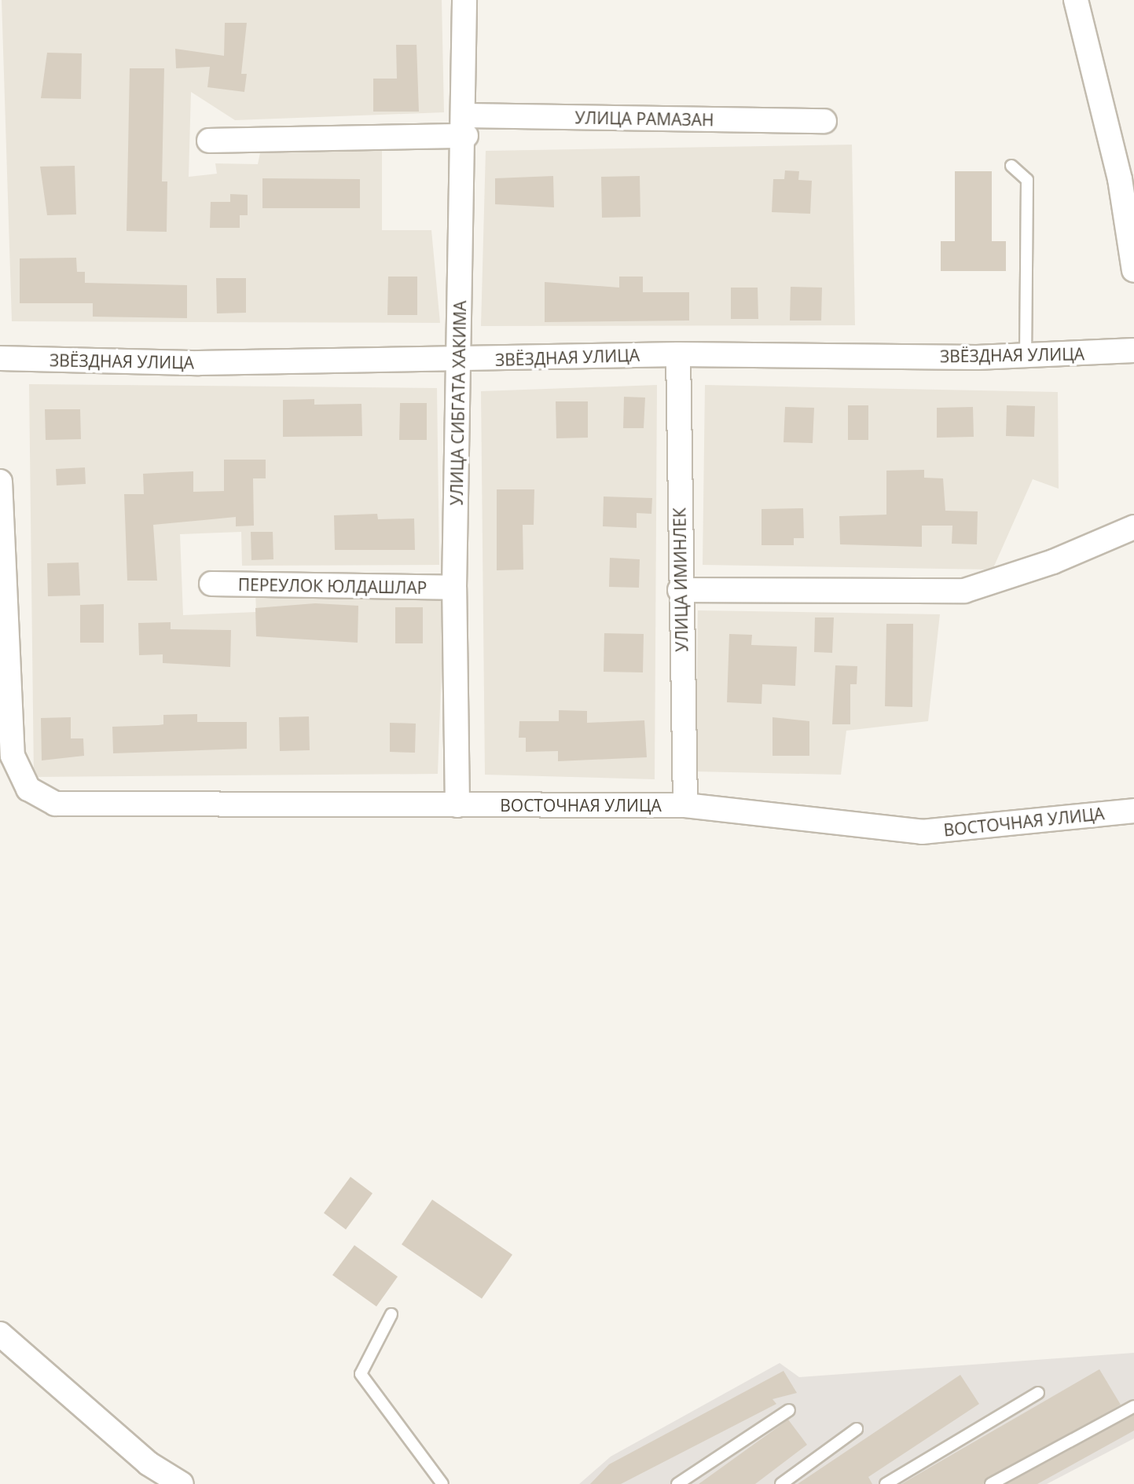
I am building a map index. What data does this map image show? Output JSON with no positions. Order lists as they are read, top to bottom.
{
  "streets": {
    "street": [
      "УЛИЦА РАМАЗАН",
      "ЗВЁЗДНАЯ УЛИЦА",
      "УЛИЦА СИБГАТА ХАКИМА",
      "УЛИЦА ИМИНЛЕК",
      "ПЕРЕУЛОК ЮЛДАШЛАР",
      "ВОСТОЧНАЯ УЛИЦА"
    ]
  },
  "crossings": [
    ["УЛИЦА РАМАЗАН", "УЛИЦА СИБГАТА ХАКИМА"],
    ["ЗВЁЗДНАЯ УЛИЦА", "УЛИЦА СИБГАТА ХАКИМА"],
    ["ЗВЁЗДНАЯ УЛИЦА", "УЛИЦА ИМИНЛЕК"],
    ["УЛИЦА СИБГАТА ХАКИМА", "ПЕРЕУЛОК ЮЛДАШЛАР"],
    ["УЛИЦА СИБГАТА ХАКИМА", "ВОСТОЧНАЯ УЛИЦА"],
    ["УЛИЦА ИМИНЛЕК", "ВОСТОЧНАЯ УЛИЦА"]
  ]
}
